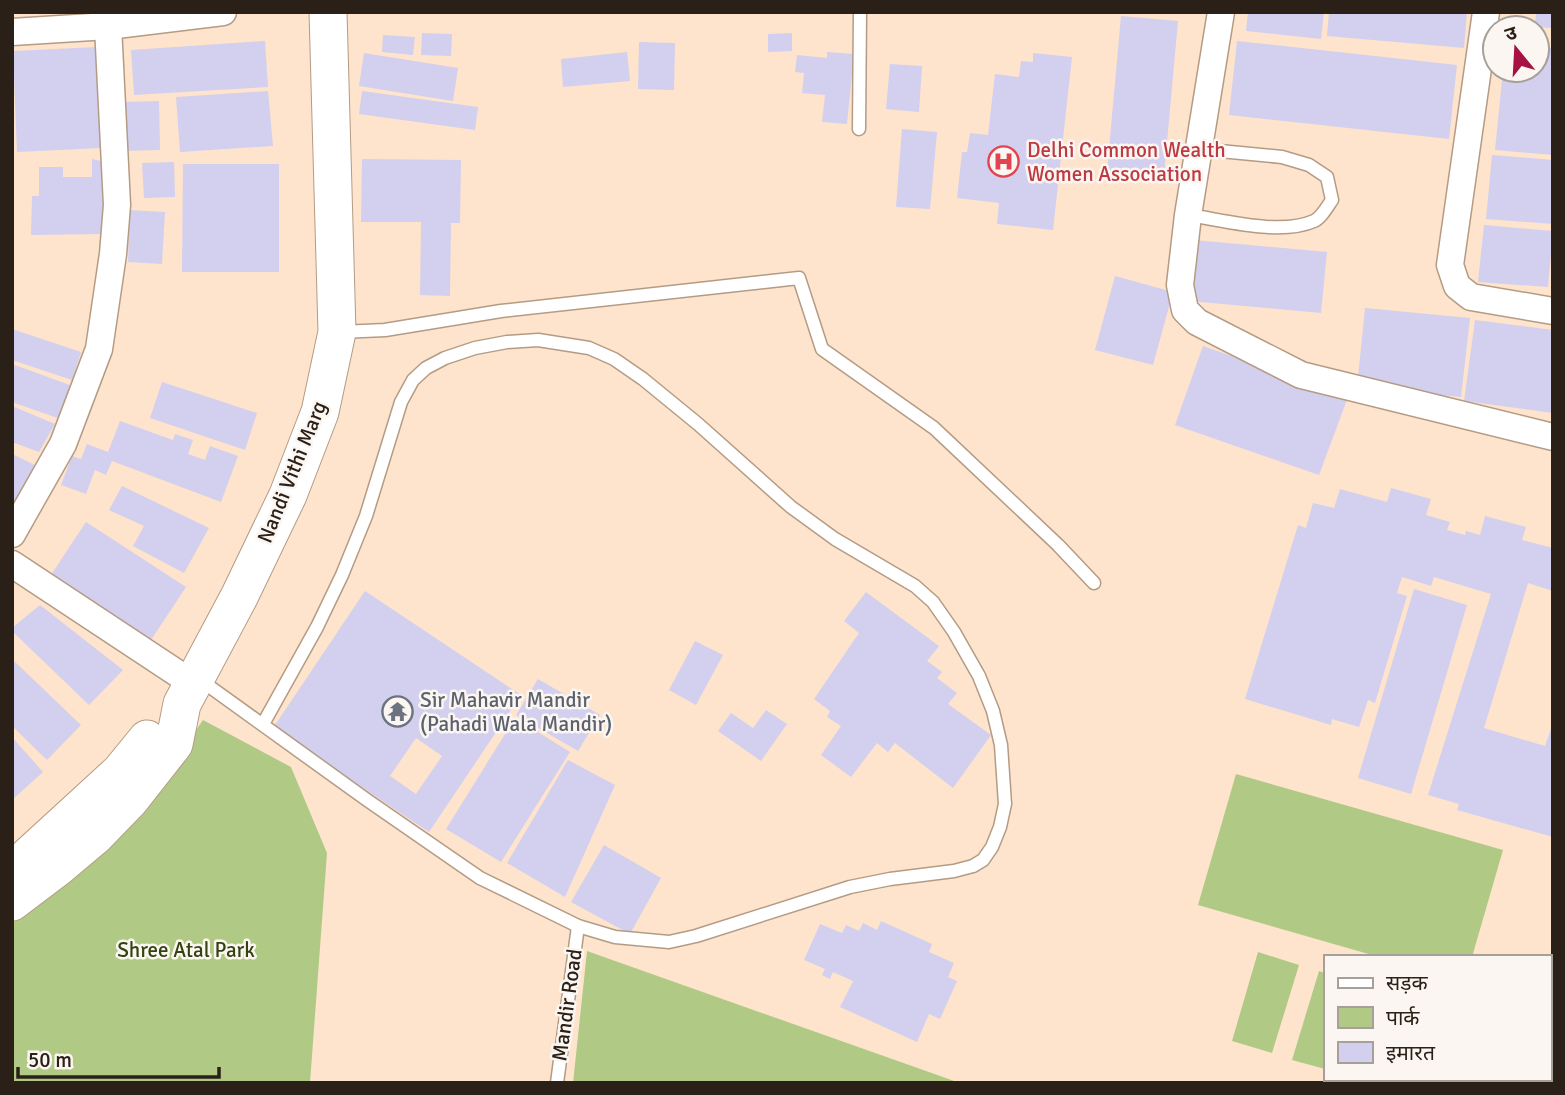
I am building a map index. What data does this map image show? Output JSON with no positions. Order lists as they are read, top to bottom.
{
  "streets": {
    "street": ["Nandi Vithi Marg"],
    "lane": ["Mandir Road"]
  },
  "parks": ["Shree Atal Park"],
  "places": {
    "hospital": ["Delhi Common Wealth Women Association"],
    "temple": ["Sir Mahavir Mandir (Pahadi Wala Mandir)"]
  },
  "legend": ["सड़क", "पार्क", "इमारत"],
  "scale_bar": "50 m",
  "north": "top"
}
